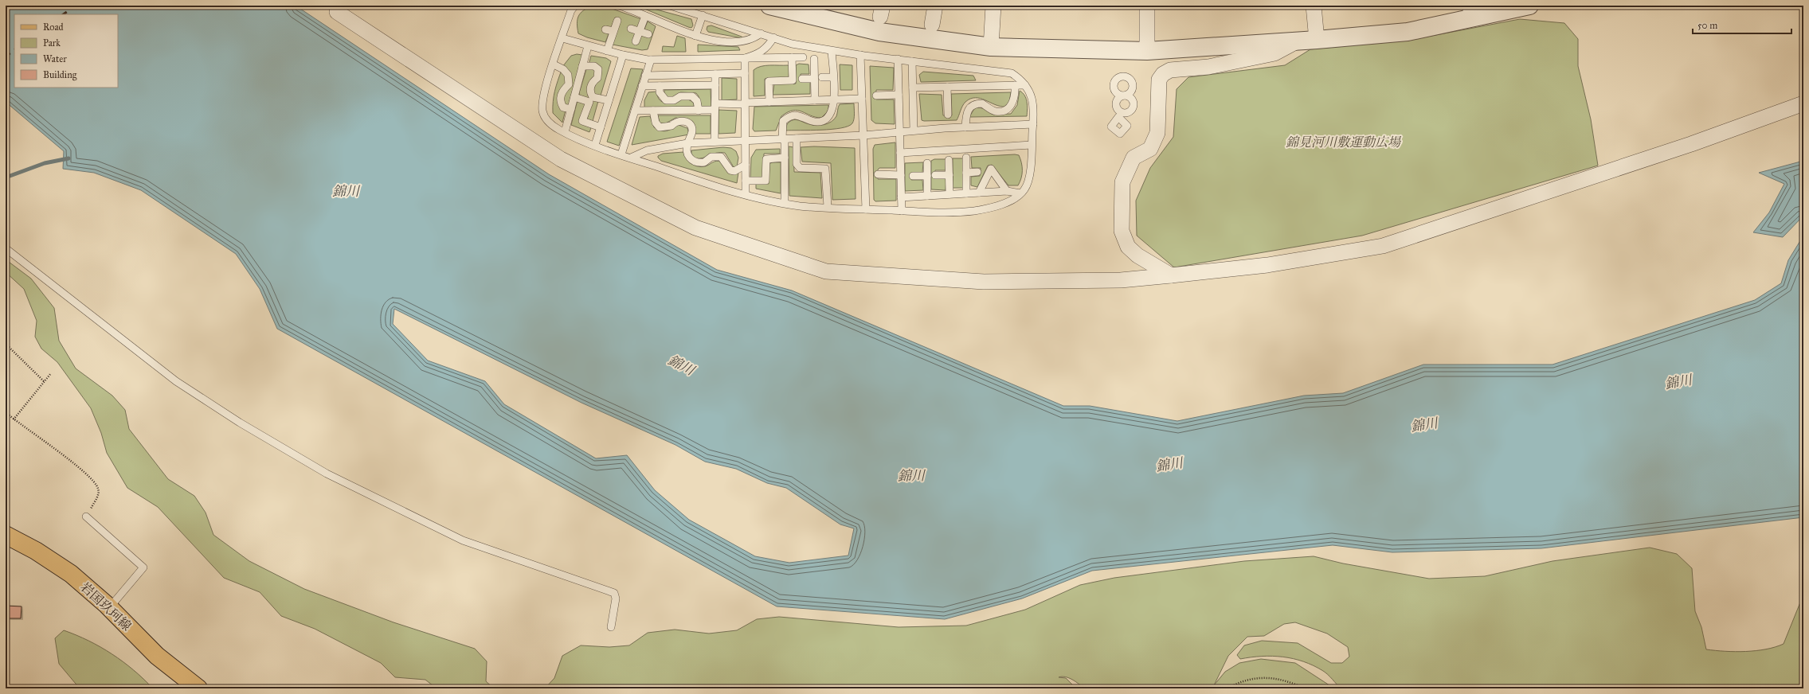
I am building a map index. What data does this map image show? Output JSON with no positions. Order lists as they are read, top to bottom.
{
  "streets": {
    "main road": ["岩国玖珂線"]
  },
  "water": ["錦川"],
  "parks": ["錦見河川敷運動広場"],
  "legend": [
    "Road",
    "Park",
    "Water",
    "Building"
  ],
  "scale_bar": "50 m"
}
